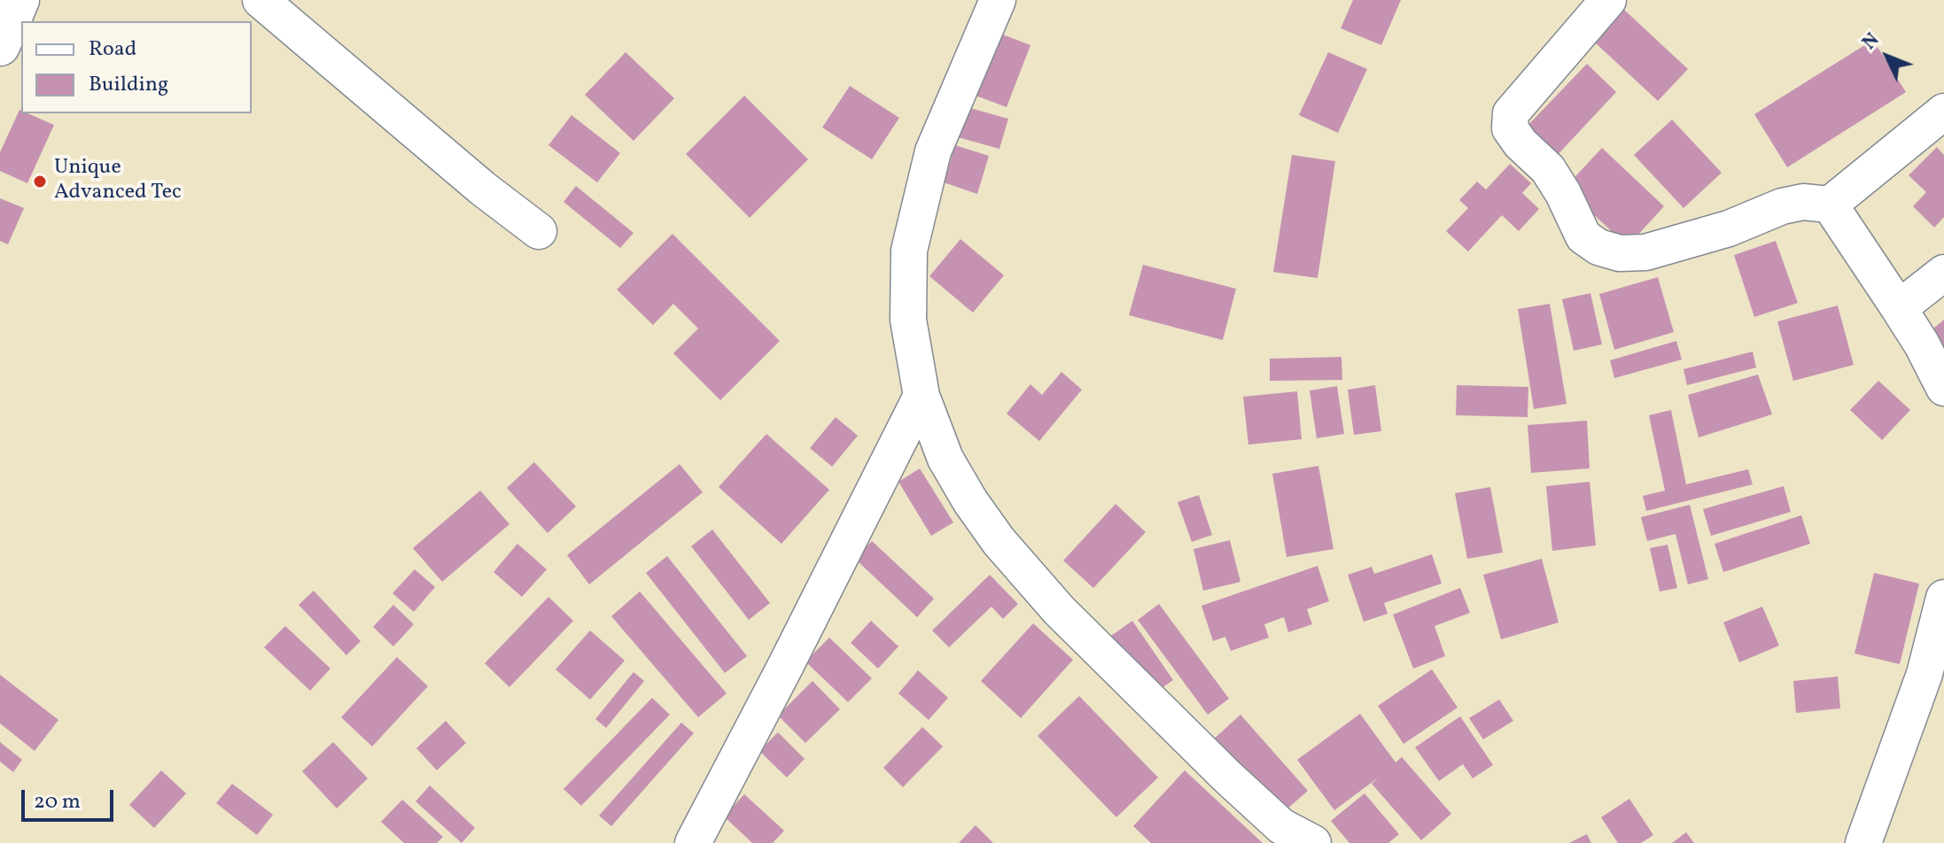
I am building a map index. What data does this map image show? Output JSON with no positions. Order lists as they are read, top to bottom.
{
  "places": ["Unique Advanced Tec"],
  "legend": ["Road", "Building"],
  "scale_bar": "20 m",
  "north": "top left"
}
